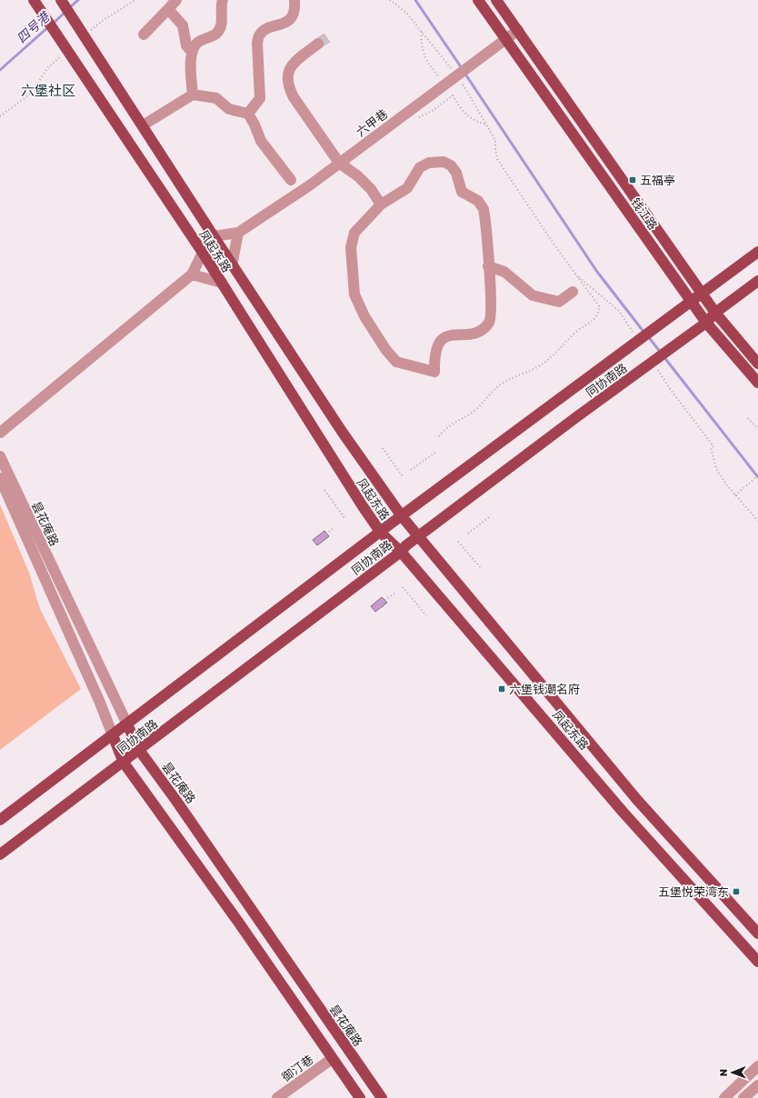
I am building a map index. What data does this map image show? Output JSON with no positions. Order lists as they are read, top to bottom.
{
  "streets": {
    "main road": [
      "钱江路",
      "凤起东路",
      "同协南路",
      "昙花庵路"
    ],
    "street": ["六甲巷", "御汀巷"]
  },
  "crossings": [
    ["六甲巷", "钱江路"],
    ["六甲巷", "凤起东路"],
    ["钱江路", "同协南路"],
    ["凤起东路", "同协南路"],
    ["同协南路", "昙花庵路"],
    ["昙花庵路", "御汀巷"]
  ],
  "districts": ["六堡社区"],
  "water": ["四号港"],
  "places": {
    "transit": ["五福亭", "六堡钱潮名府", "五堡悦荣湾东"]
  },
  "north": "left"
}
